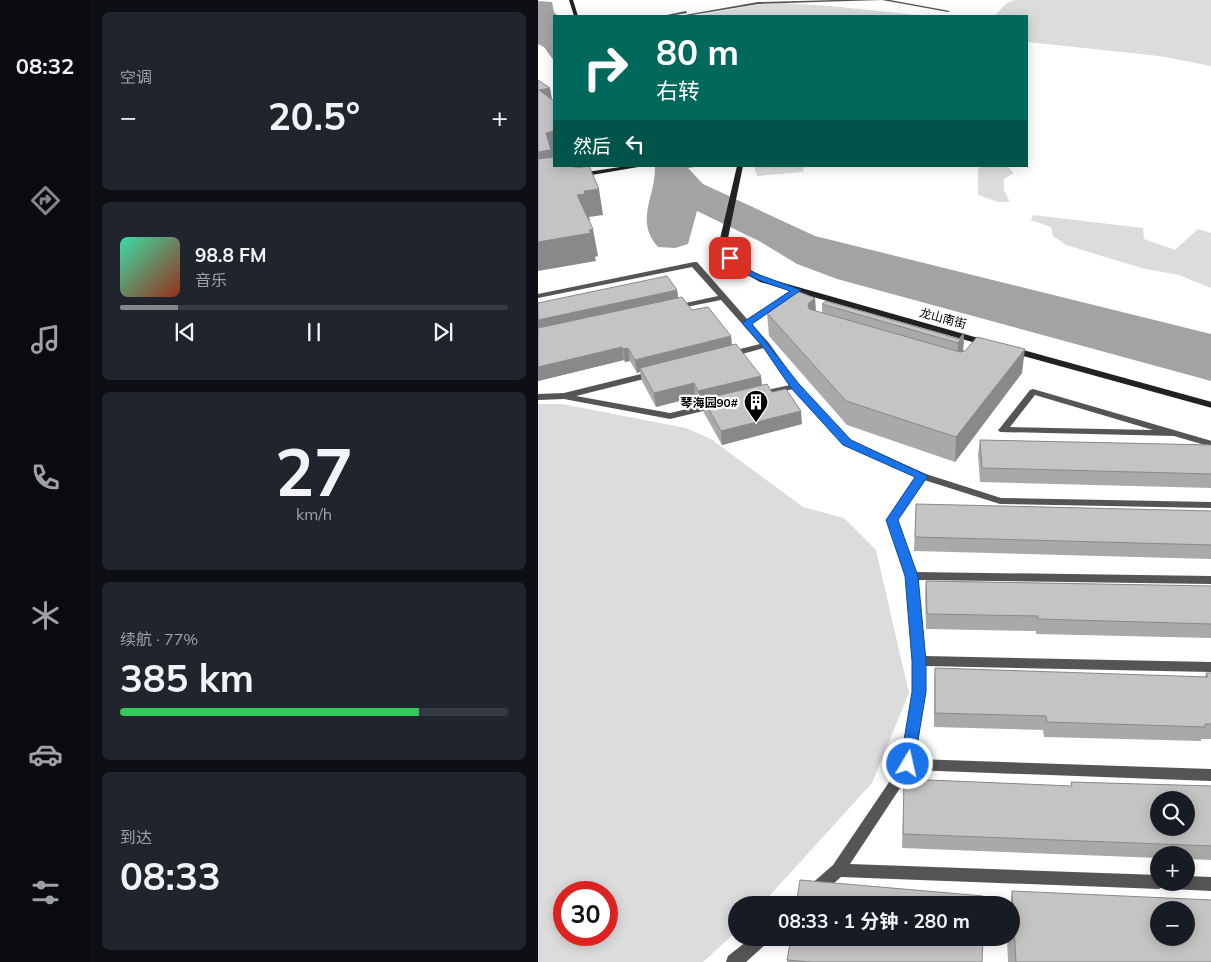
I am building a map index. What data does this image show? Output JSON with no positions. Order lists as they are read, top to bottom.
{
  "streets": {
    "street": ["龙山南街"]
  },
  "places": {
    "building": ["琴海园90#"]
  },
  "page": {
    "tabs": "08:32",
    "tile": [
      "空调",
      ["27", "km/h"],
      ["续航 · 77%", "385 km"],
      ["到达", "08:33"]
    ],
    "turn": ["80 m", "右转"],
    "heat": ["−", "20.5°", "+"],
    "then": "然后",
    "song": ["98.8 FM", "音乐"],
    "map_buttons": ["+", "−"],
    "limit": "30",
    "trip": "08:33 · 1 分钟 · 280 m"
  }
}
